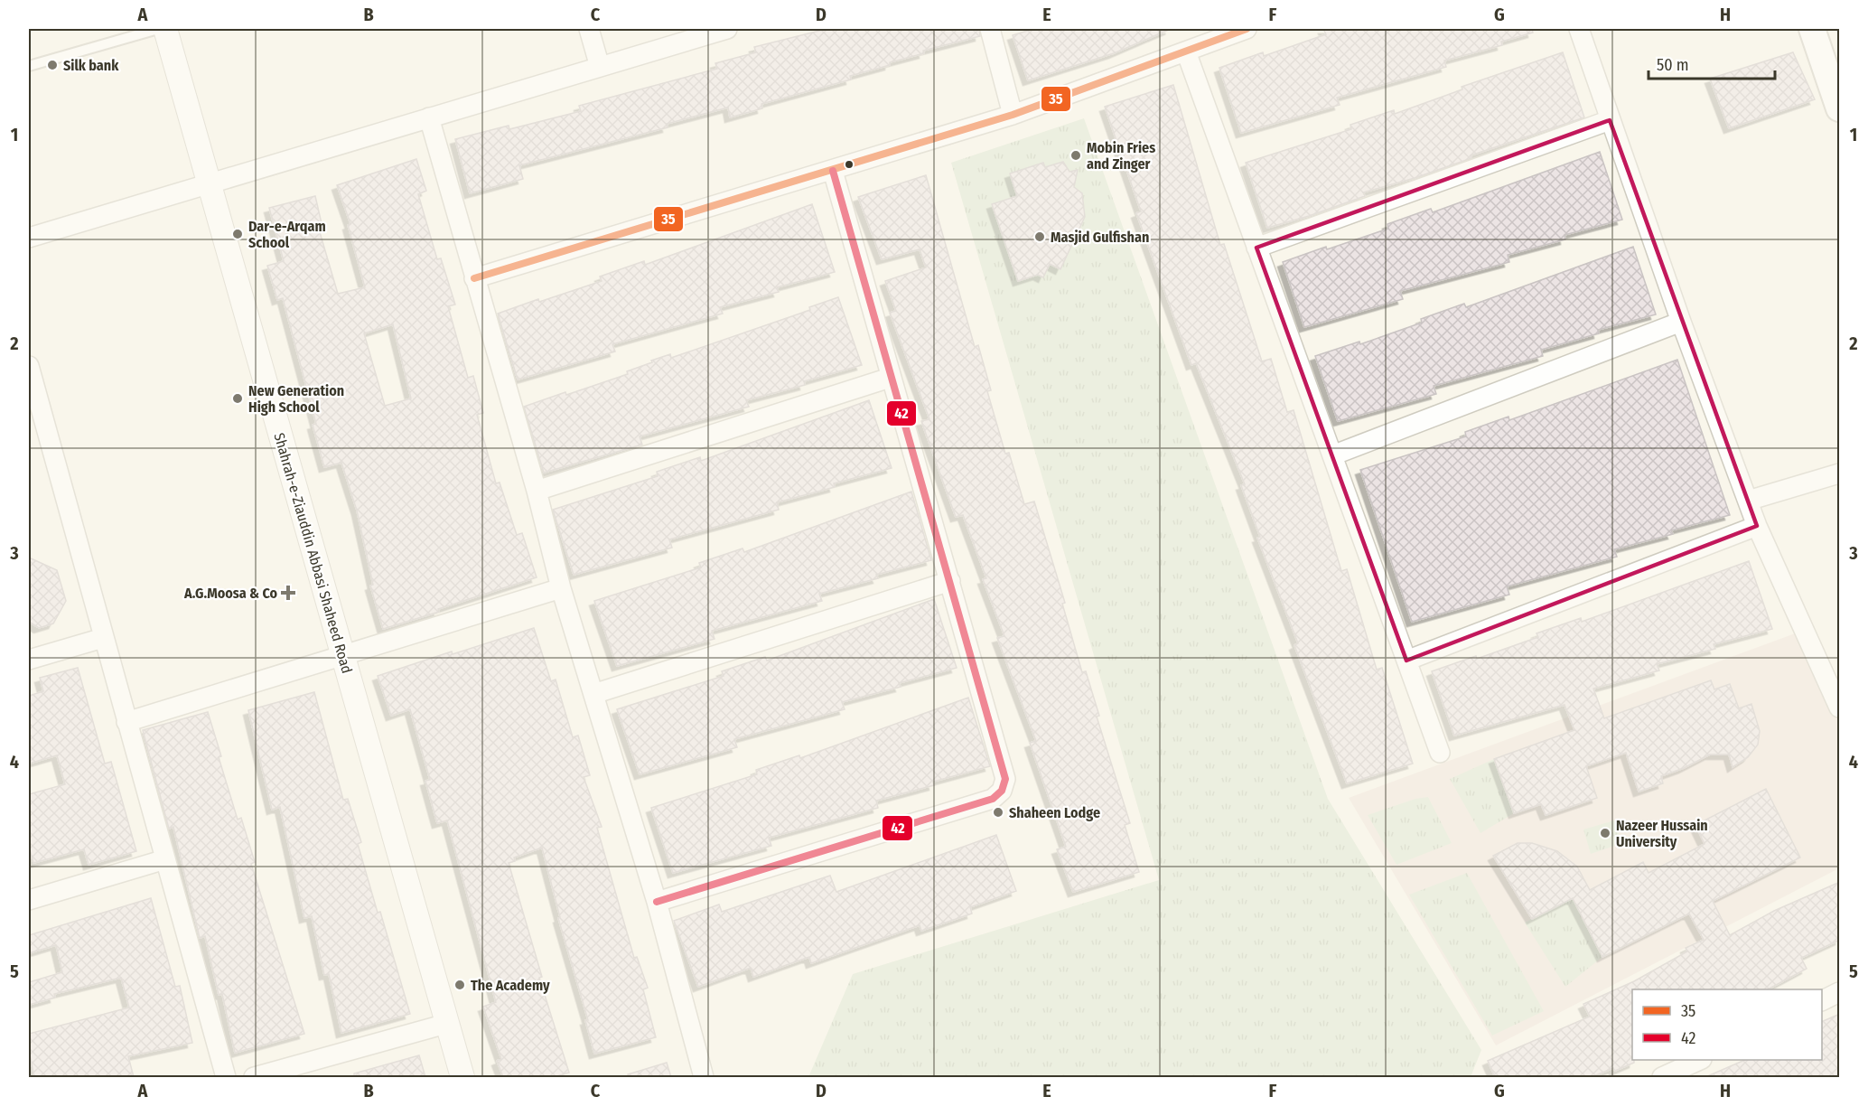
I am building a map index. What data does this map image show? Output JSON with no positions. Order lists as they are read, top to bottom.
{
  "streets": {
    "street": ["Shahrah-e-Ziauddin Abbasi Shaheed Road"]
  },
  "places": {
    "other": [
      "Silk bank",
      "Mobin Fries and Zinger",
      "Dar-e-Arqam School",
      "Masjid Gulfishan",
      "New Generation High School",
      "Shaheen Lodge",
      "Nazeer Hussain University",
      "The Academy"
    ],
    "health": ["A.G.Moosa & Co"]
  },
  "lines": ["transit line 35", "transit line 42"],
  "legend": ["35", "42"],
  "scale_bar": "50 m",
  "grid": {
    "columns": [
      "A",
      "B",
      "C",
      "D",
      "E",
      "F",
      "G",
      "H"
    ],
    "rows": [
      "1",
      "2",
      "3",
      "4",
      "5"
    ]
  }
}
